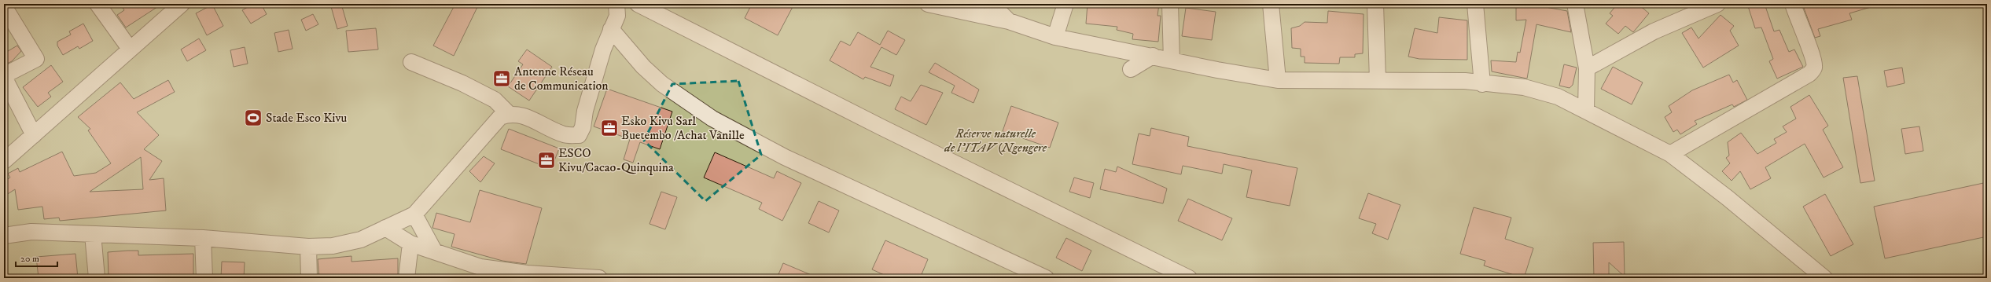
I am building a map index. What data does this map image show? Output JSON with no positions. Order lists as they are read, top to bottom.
{
  "parks": ["Réserve naturelle de l'ITAV (Ngengere"],
  "places": {
    "office": ["Antenne Réseau de Communication", "Esko Kivu Sarl Buetembo /Achat Vanille", "ESCO Kivu/Cacao-Quinquina"],
    "sports": ["Stade Esco Kivu"]
  },
  "scale_bar": "20 m"
}
